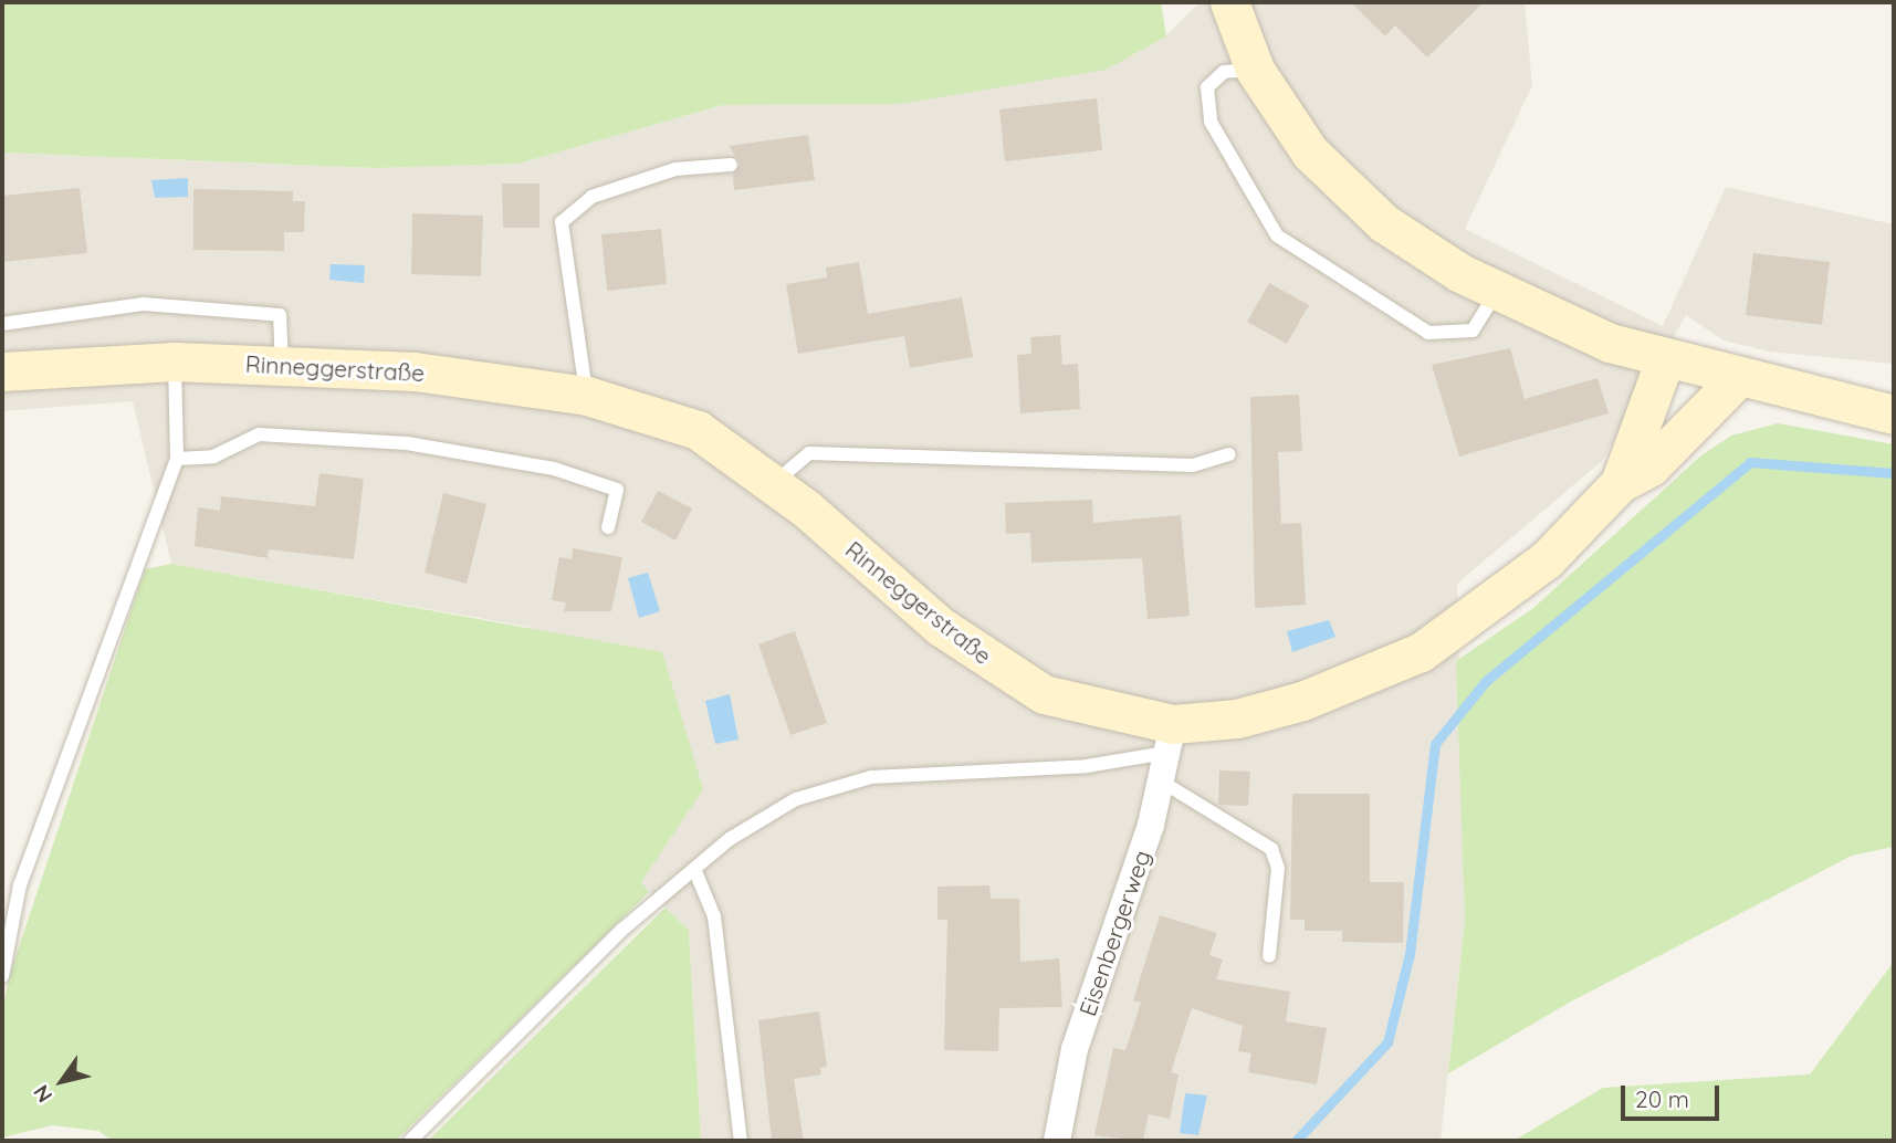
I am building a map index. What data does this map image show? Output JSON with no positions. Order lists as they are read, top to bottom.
{
  "streets": {
    "main road": ["Rinneggerstraße"],
    "street": ["Eisenbergerweg"]
  },
  "crossings": [
    ["Rinneggerstraße", "Eisenbergerweg"]
  ],
  "scale_bar": "20 m",
  "north": "bottom left"
}
